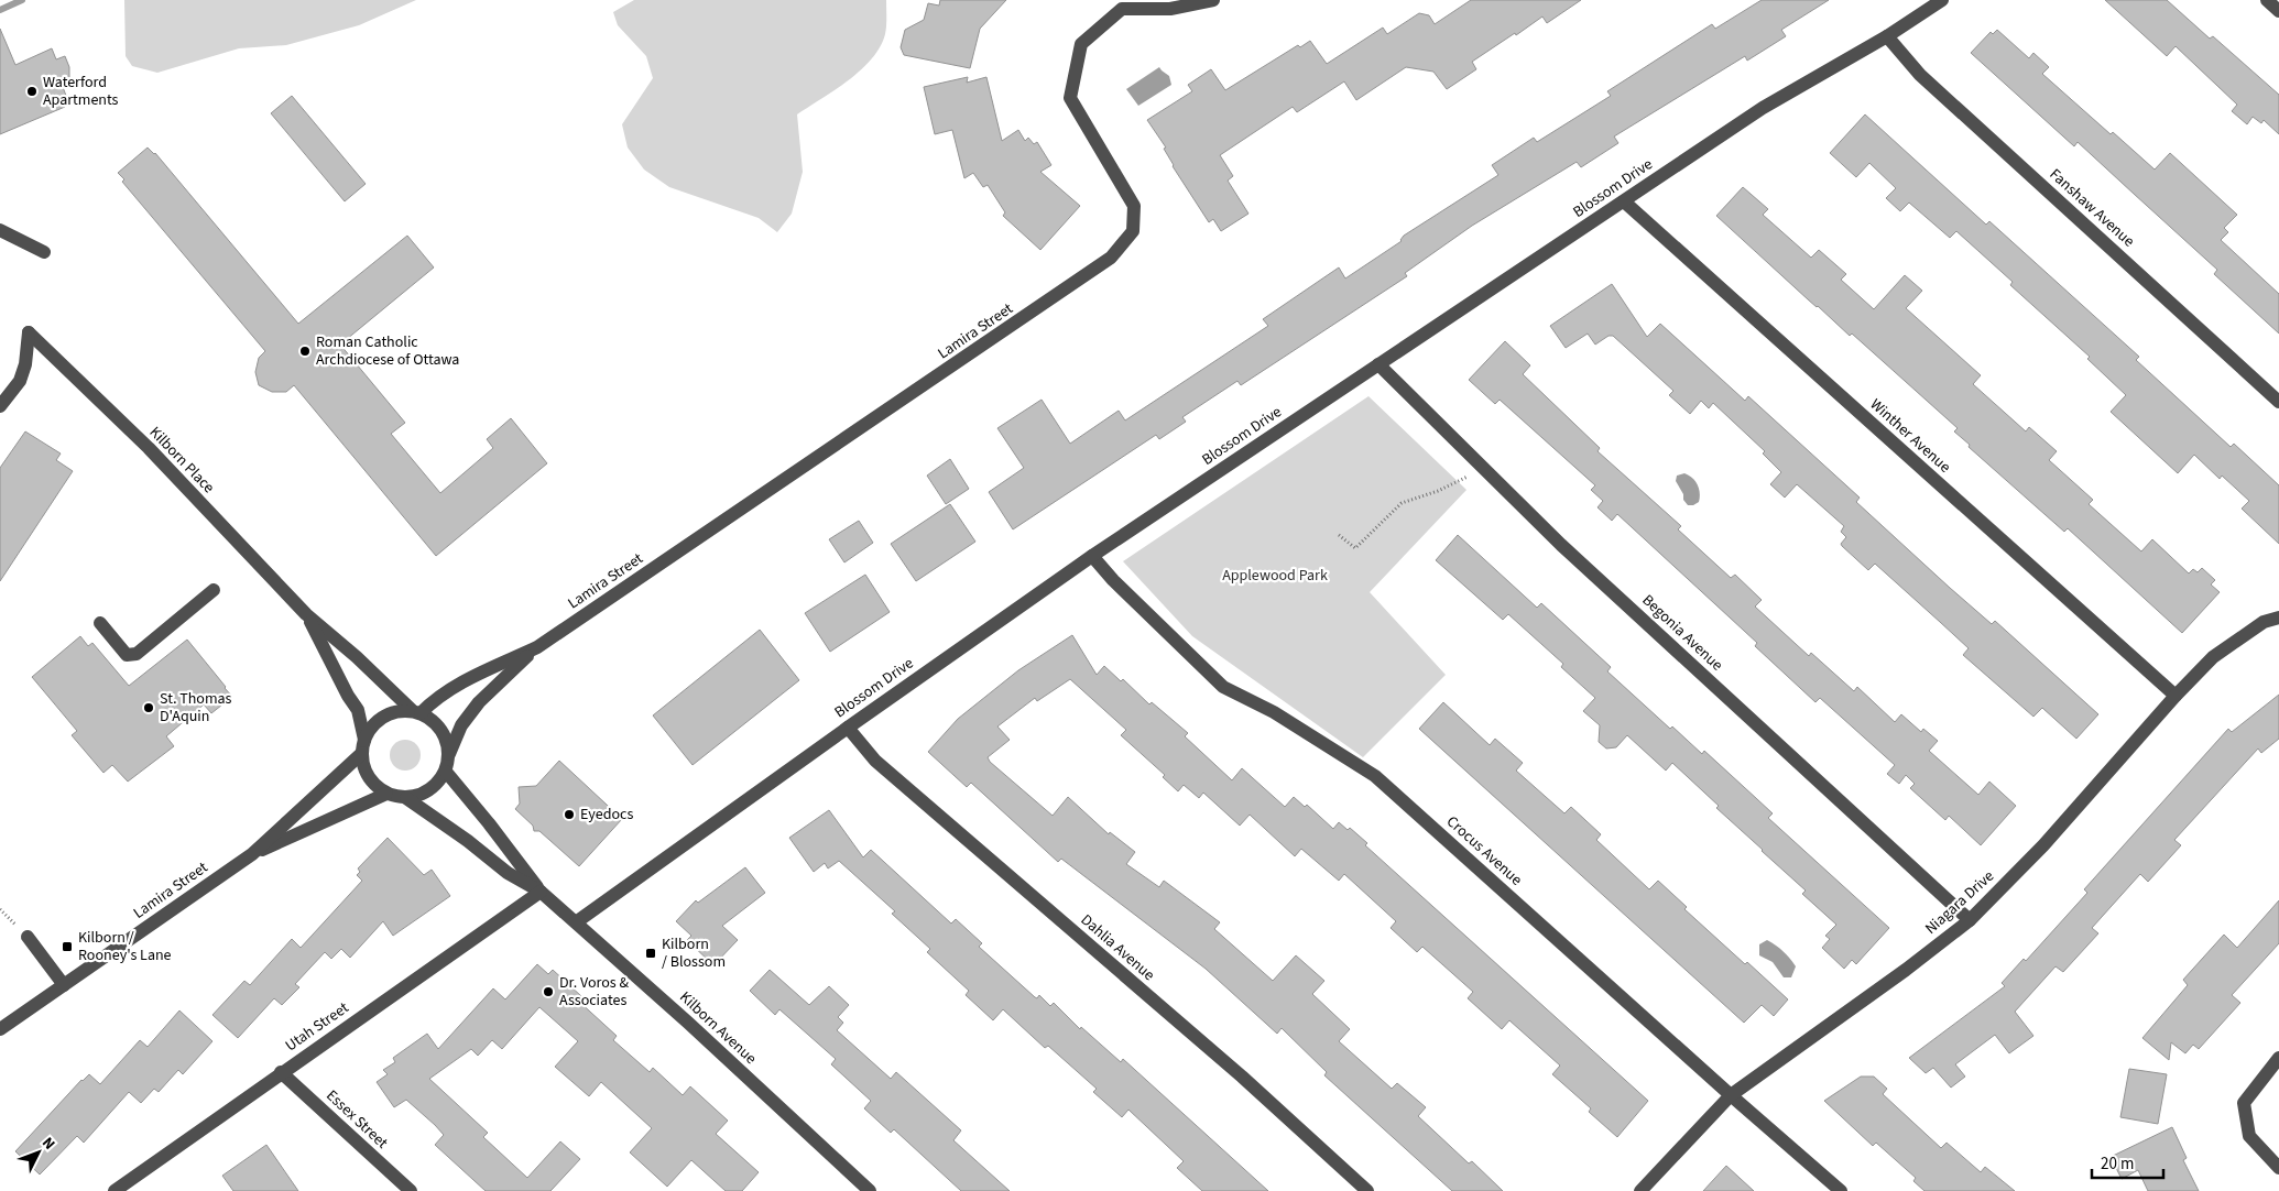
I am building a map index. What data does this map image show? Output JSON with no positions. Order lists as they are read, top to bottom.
{
  "streets": {
    "street": [
      "Blossom Drive",
      "Fanshaw Avenue",
      "Lamira Street",
      "Winther Avenue",
      "Kilborn Place",
      "Begonia Avenue",
      "Crocus Avenue",
      "Niagara Drive",
      "Dahlia Avenue",
      "Utah Street",
      "Kilborn Avenue",
      "Essex Street"
    ]
  },
  "crossings": [
    ["Blossom Drive", "Fanshaw Avenue"],
    ["Blossom Drive", "Winther Avenue"],
    ["Blossom Drive", "Begonia Avenue"],
    ["Blossom Drive", "Crocus Avenue"],
    ["Blossom Drive", "Dahlia Avenue"],
    ["Blossom Drive", "Kilborn Avenue"],
    ["Lamira Street", "Kilborn Place"],
    ["Lamira Street", "Kilborn Avenue"],
    ["Winther Avenue", "Niagara Drive"],
    ["Kilborn Place", "Kilborn Avenue"],
    ["Begonia Avenue", "Niagara Drive"],
    ["Crocus Avenue", "Niagara Drive"],
    ["Utah Street", "Kilborn Avenue"],
    ["Utah Street", "Essex Street"]
  ],
  "parks": ["Applewood Park"],
  "places": {
    "other": [
      "Waterford Apartments",
      "Roman Catholic Archdiocese of Ottawa",
      "St. Thomas D'Aquin",
      "Eyedocs",
      "Dr. Voros & Associates"
    ],
    "transit": ["Kilborn / Rooney's Lane", "Kilborn / Blossom"]
  },
  "scale_bar": "20 m",
  "north": "top right"
}
